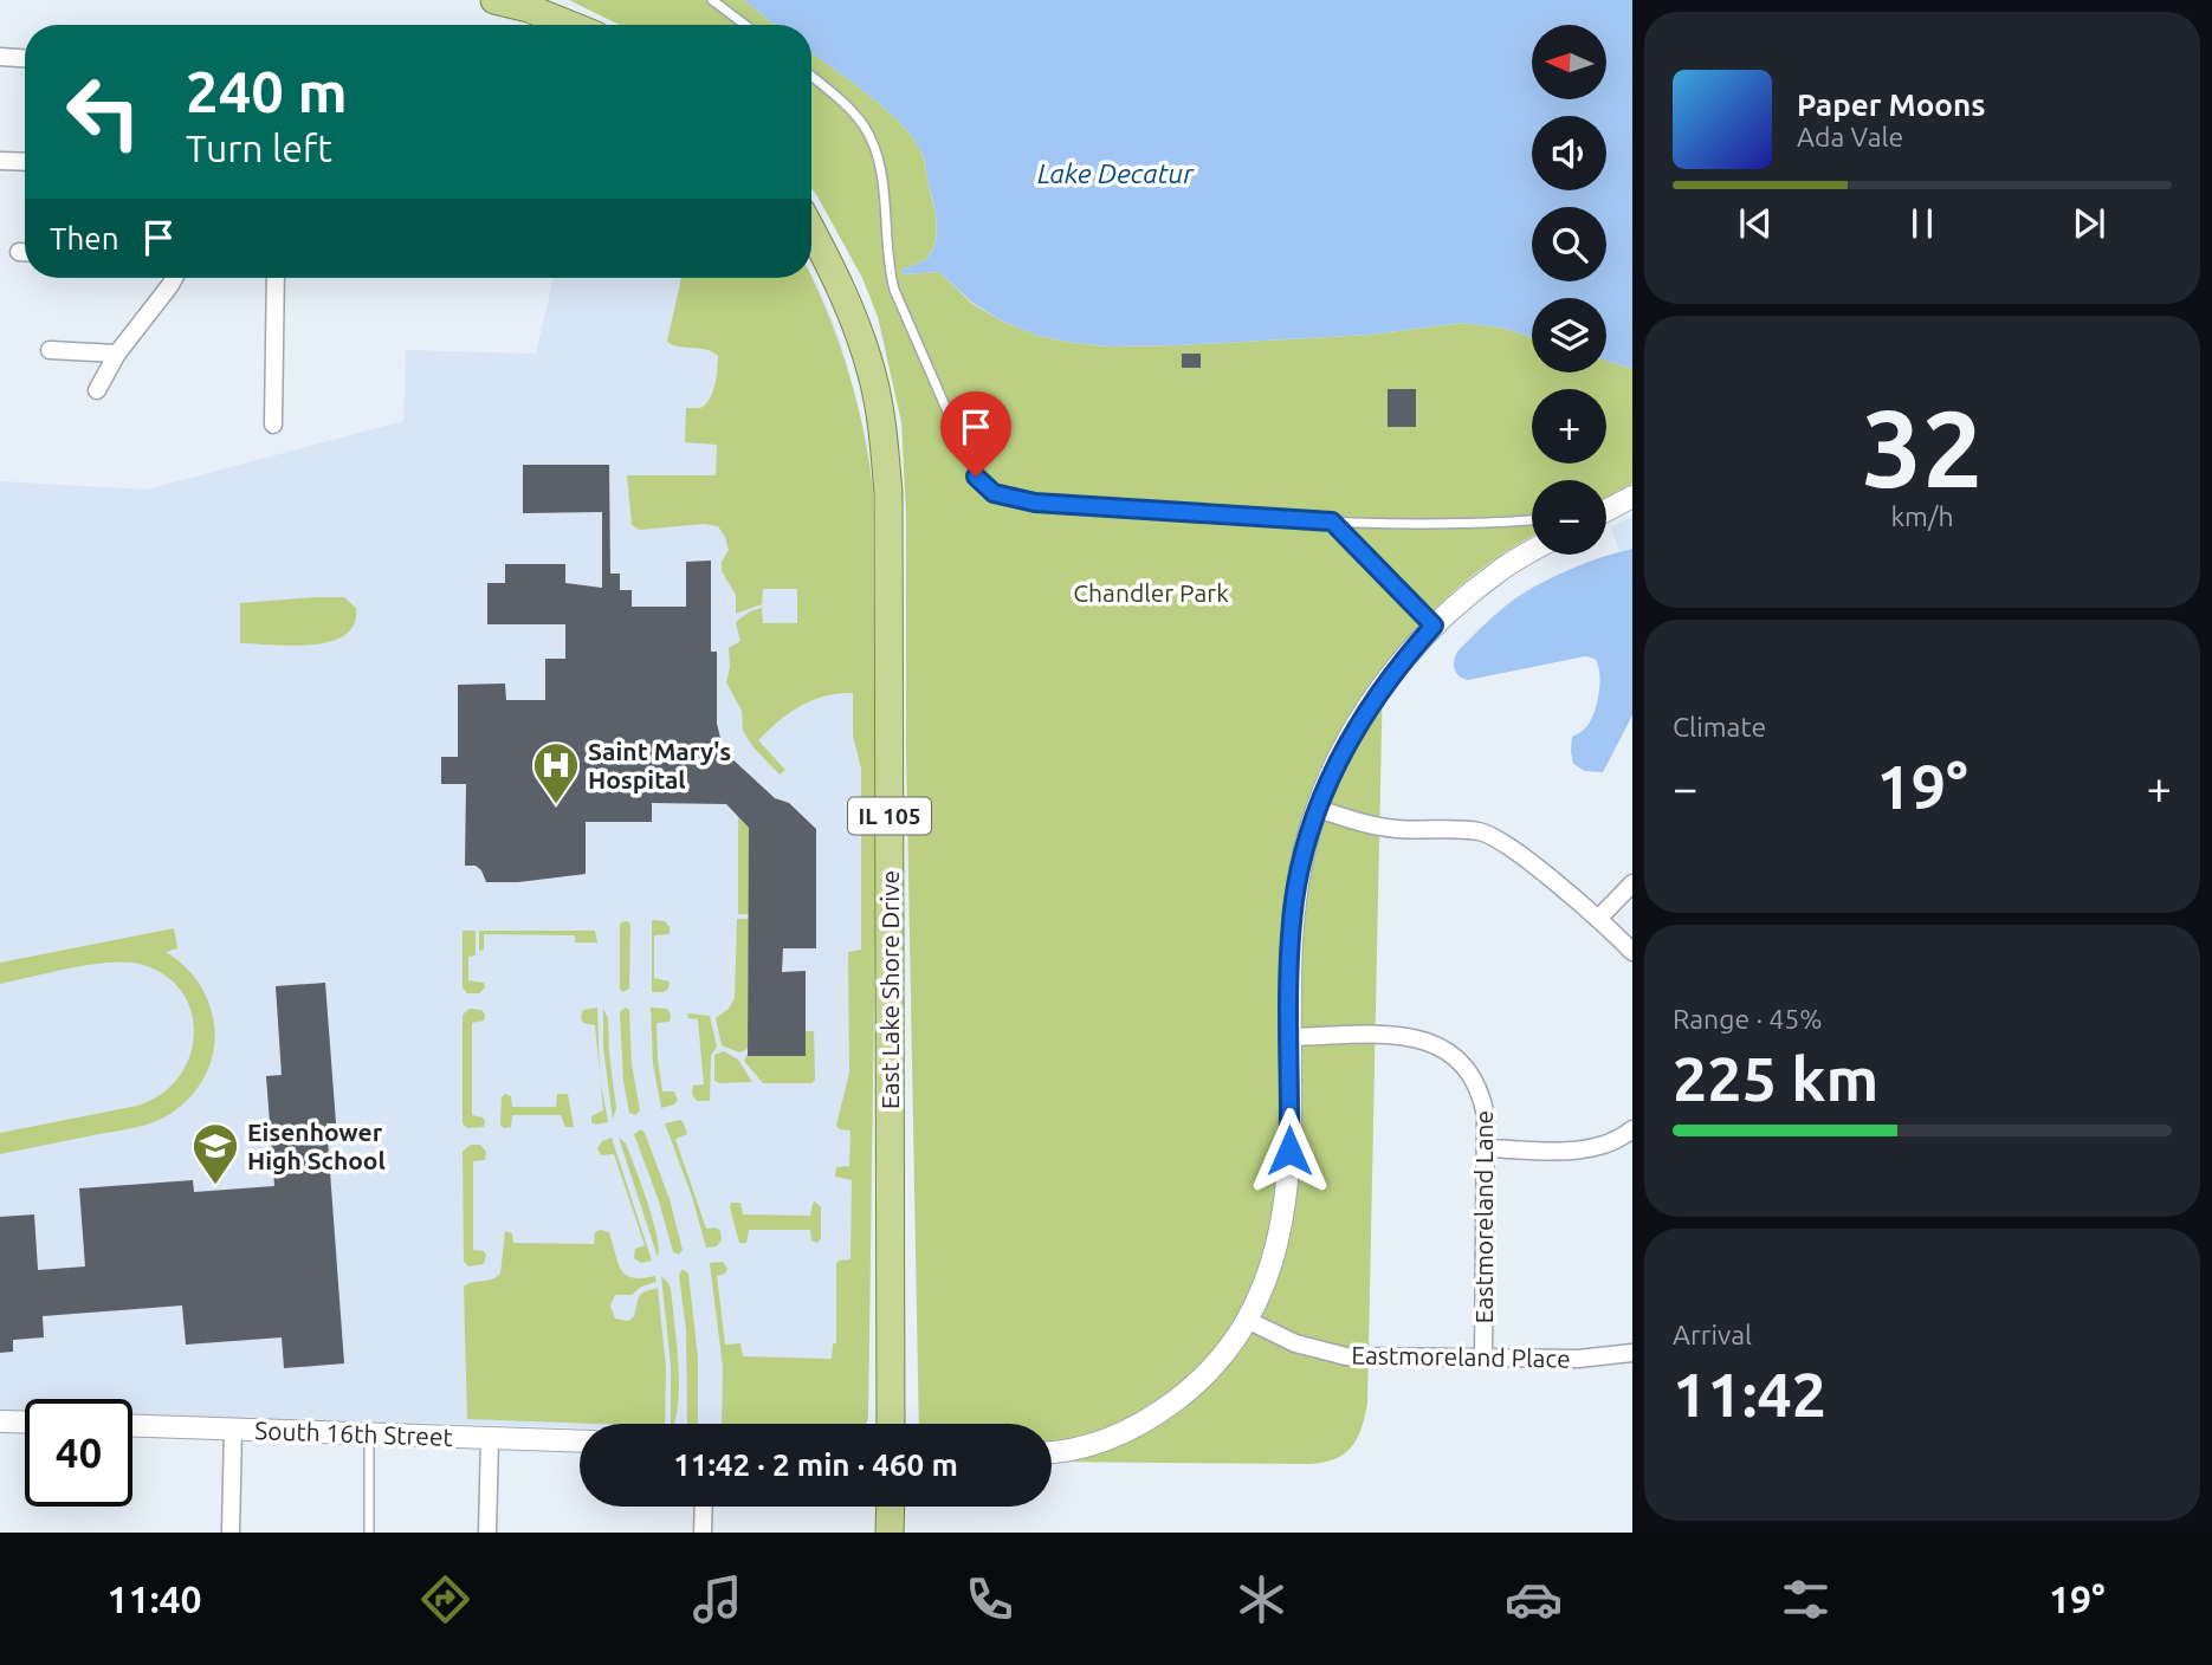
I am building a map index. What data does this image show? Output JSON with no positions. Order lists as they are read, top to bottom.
{
  "streets": {
    "main road": ["IL 105", "East Lake Shore Drive"],
    "street": ["Eastmoreland Lane", "Eastmoreland Place", "South 16th Street"]
  },
  "crossings": [
    ["Eastmoreland Lane", "Eastmoreland Place"]
  ],
  "water": ["Lake Decatur"],
  "parks": ["Chandler Park"],
  "places": {
    "hospital": ["Saint Mary's Hospital"],
    "school or university": ["Eisenhower High School"]
  },
  "north": "left",
  "page": {
    "map_buttons": ["+", "−"],
    "turn": ["240 m", "Turn left"],
    "song": ["Paper Moons", "Ada Vale"],
    "then": "Then",
    "tile": [
      ["32", "km/h"],
      "Climate",
      ["Range · 45%", "225 km"],
      ["Arrival", "11:42"]
    ],
    "heat": ["−", "19°", "+"],
    "limit": "40",
    "trip": "11:42 · 2 min · 460 m",
    "tabs": ["11:40", "19°"]
  }
}
